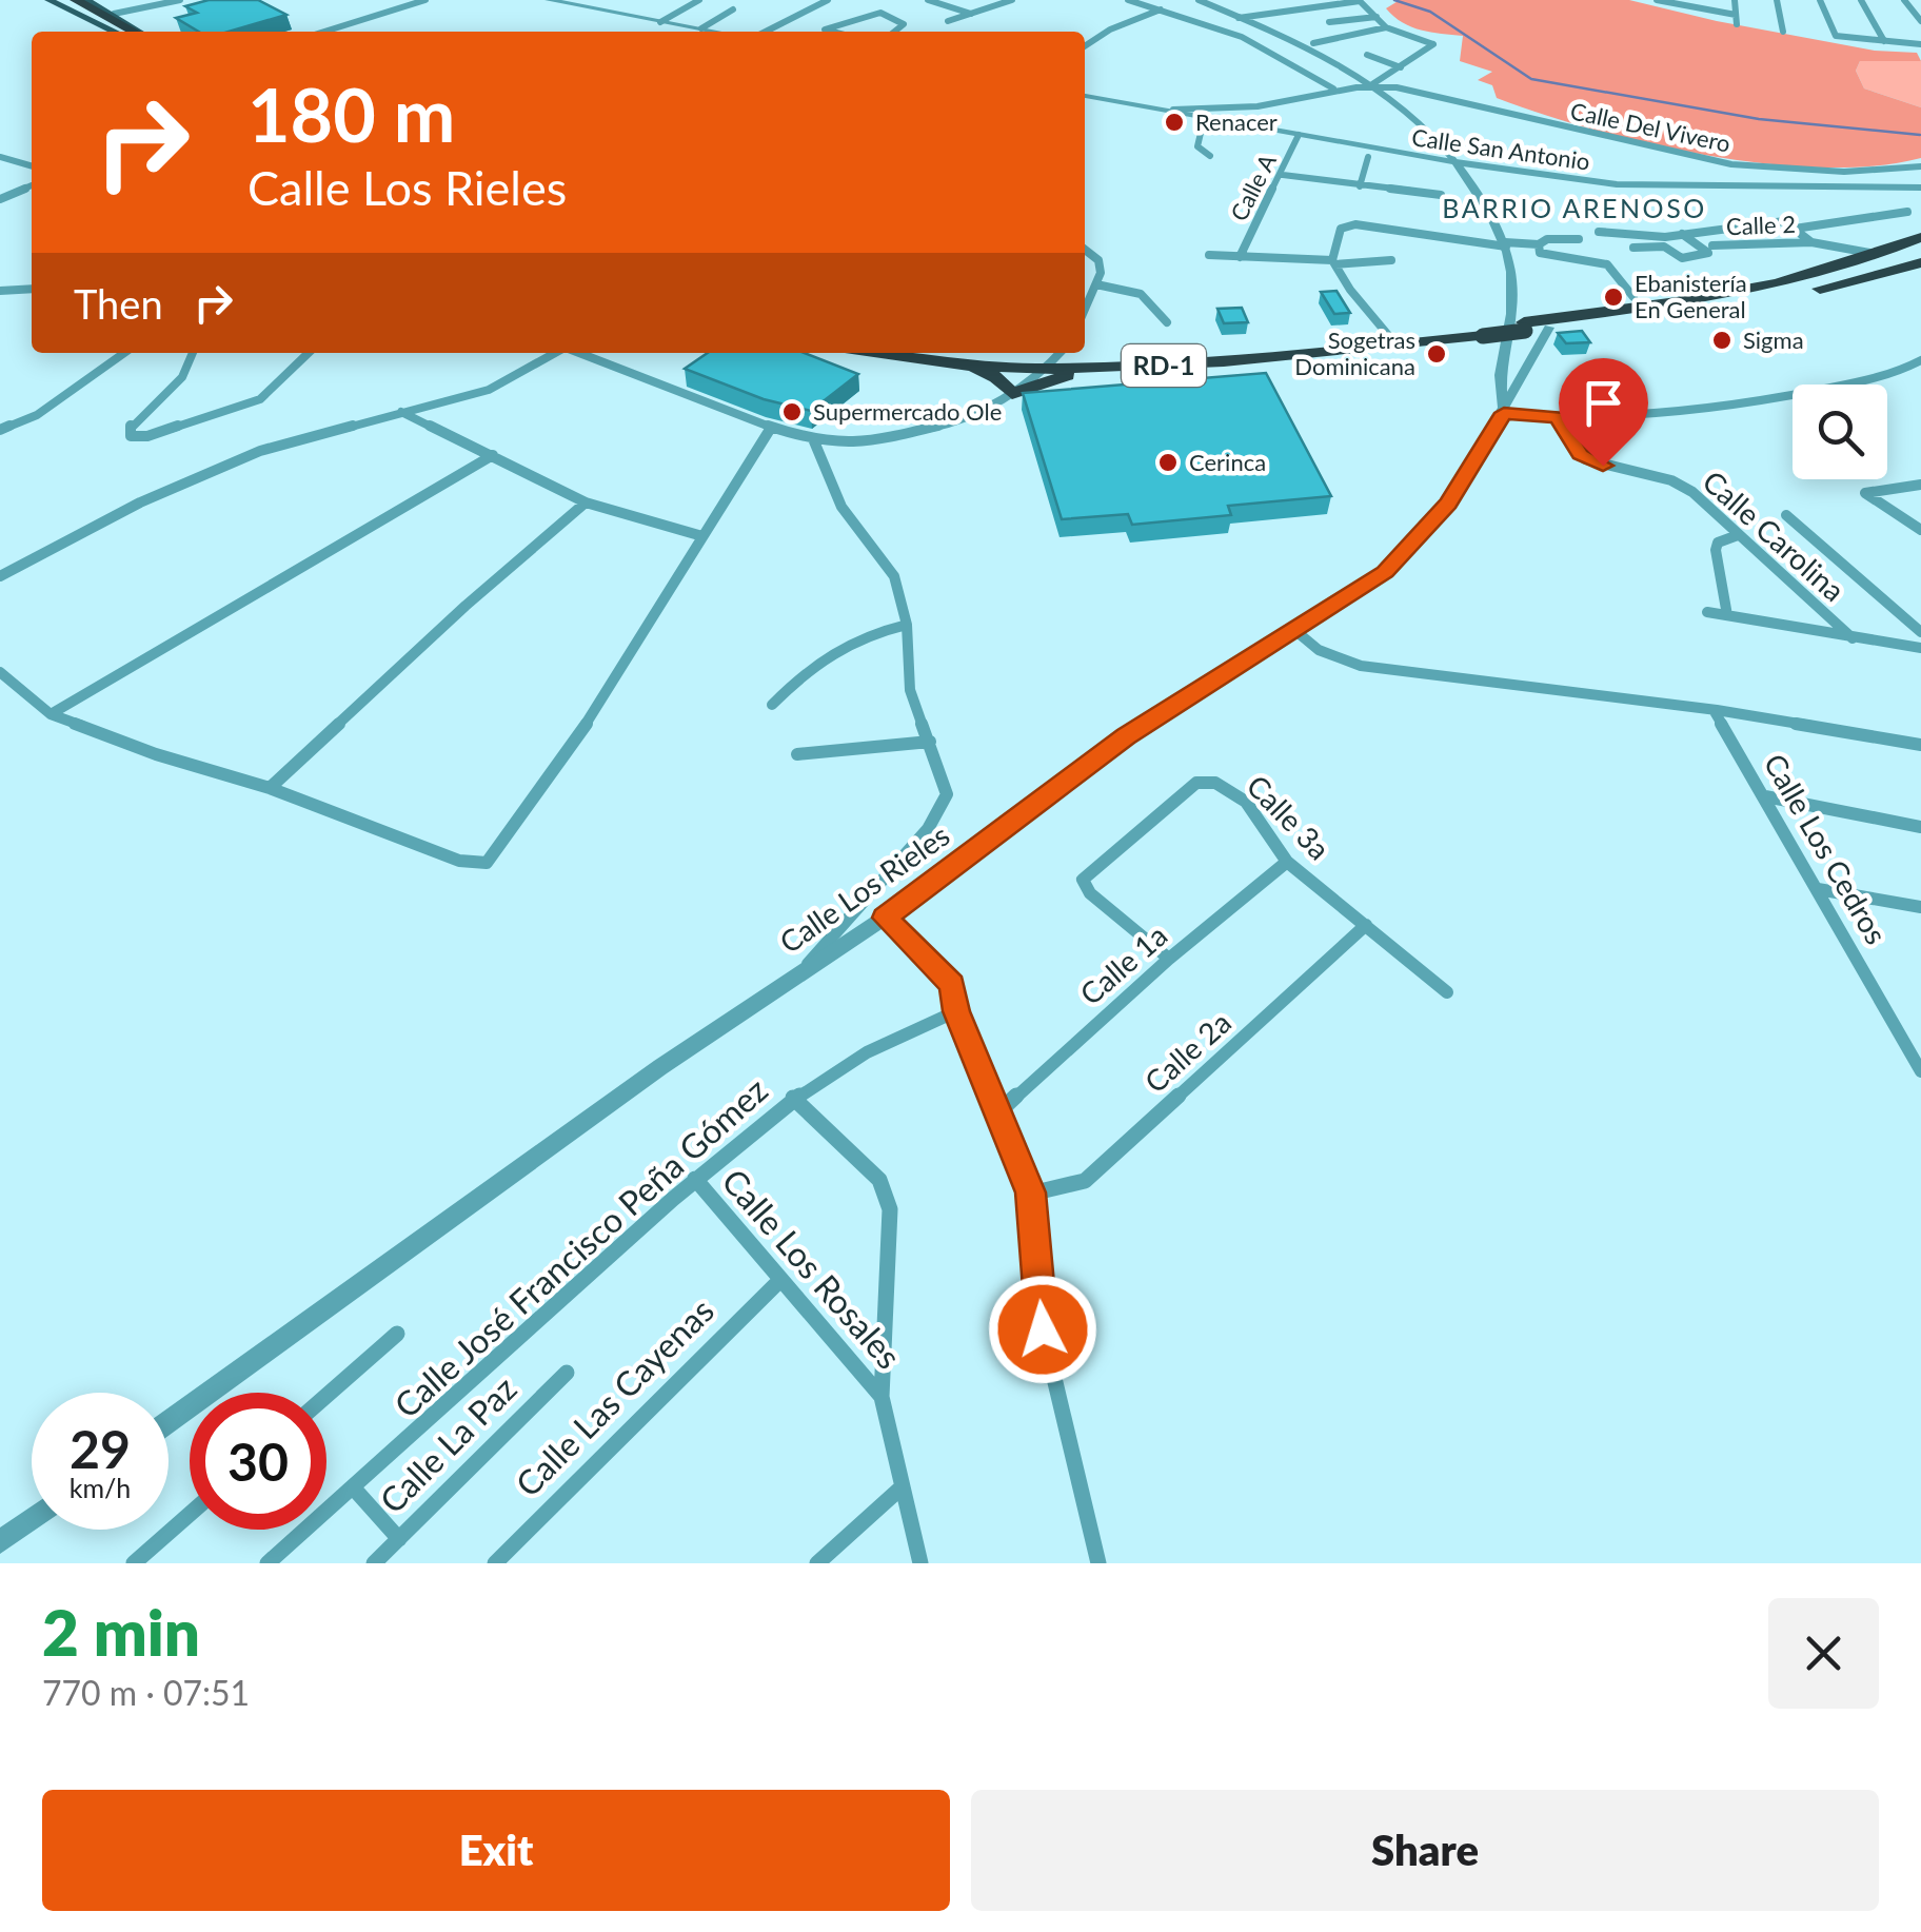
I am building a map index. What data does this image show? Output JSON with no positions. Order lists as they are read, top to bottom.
{
  "streets": {
    "highway": ["RD-1"],
    "street": [
      "Calle Del Vivero",
      "Calle San Antonio",
      "Calle A",
      "Calle 2",
      "Calle Carolina",
      "Calle 3a",
      "Calle Los Cedros",
      "Calle Los Rieles",
      "Calle 1a",
      "Calle 2a",
      "Calle José Francisco Peña Gómez",
      "Calle Los Rosales",
      "Calle Las Cayenas",
      "Calle La Paz"
    ]
  },
  "crossings": [
    ["Calle San Antonio", "Calle A"],
    ["Calle 2", "RD-1"],
    ["RD-1", "Calle Los Rieles"],
    ["Calle 3a", "Calle 1a"],
    ["Calle 3a", "Calle 2a"],
    ["Calle José Francisco Peña Gómez", "Calle Los Rosales"],
    ["Calle Los Rosales", "Calle Las Cayenas"]
  ],
  "districts": ["BARRIO ARENOSO"],
  "places": [
    "Renacer",
    "Ebanistería En General",
    "Sigma",
    "Sogetras Dominicana",
    "Supermercado Ole",
    "Cerinca"
  ],
  "page": {
    "turn": ["180 m", "Calle Los Rieles"],
    "then": "Then",
    "speed": "29 km/h",
    "limit": "30",
    "heading": ["2 min", "770 m · 07:51"],
    "buttons": ["Exit", "Share"]
  }
}
